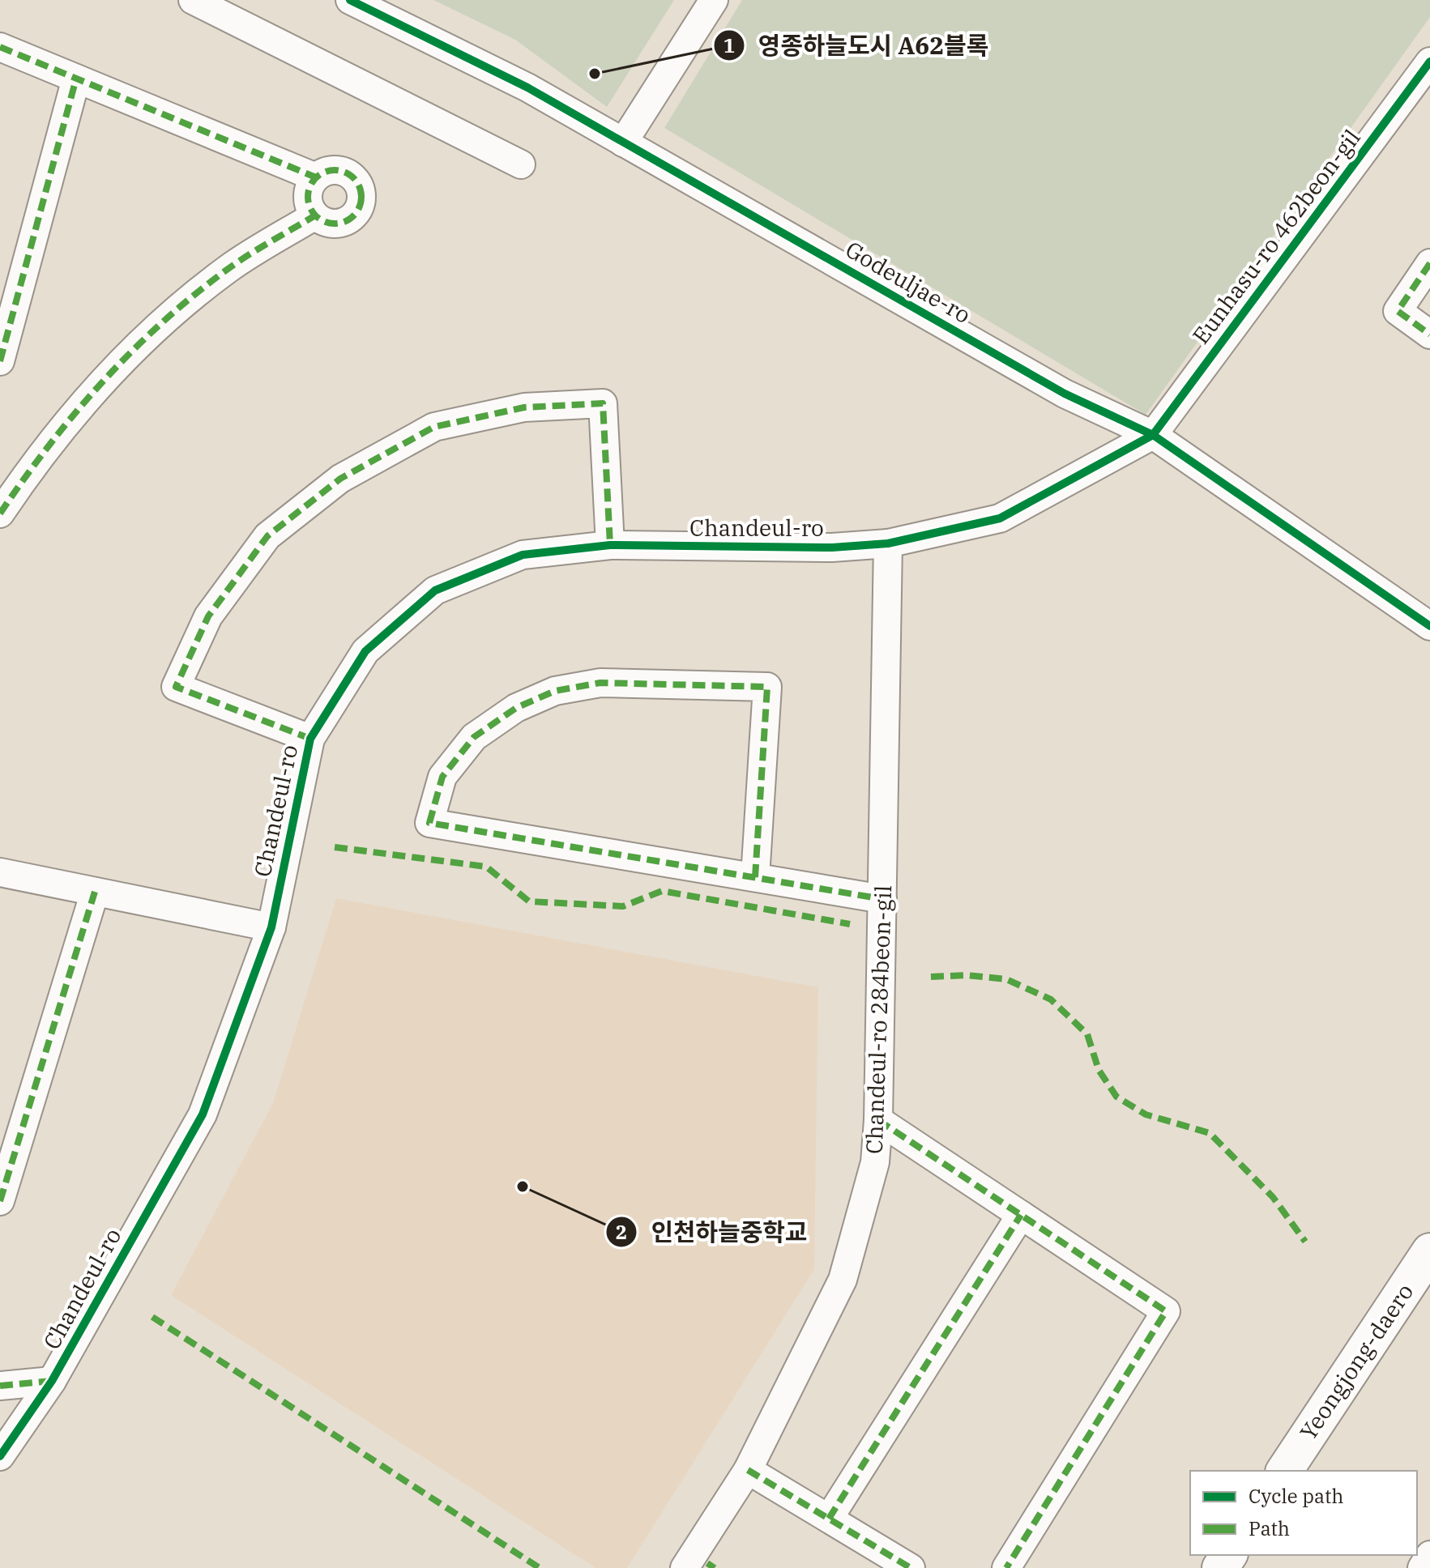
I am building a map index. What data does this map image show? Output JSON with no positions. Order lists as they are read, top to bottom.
{
  "streets": {
    "street": [
      "Eunhasu-ro 462beon-gil",
      "Godeuljae-ro",
      "Chandeul-ro",
      "Chandeul-ro 284beon-gil",
      "Yeongjong-daero"
    ]
  },
  "crossings": [
    ["Eunhasu-ro 462beon-gil", "Godeuljae-ro"],
    ["Eunhasu-ro 462beon-gil", "Chandeul-ro"],
    ["Godeuljae-ro", "Chandeul-ro"],
    ["Chandeul-ro", "Chandeul-ro 284beon-gil"]
  ],
  "places": ["영종하늘도시 A62블록", "인천하늘중학교"],
  "legend": ["Cycle path", "Path"]
}
